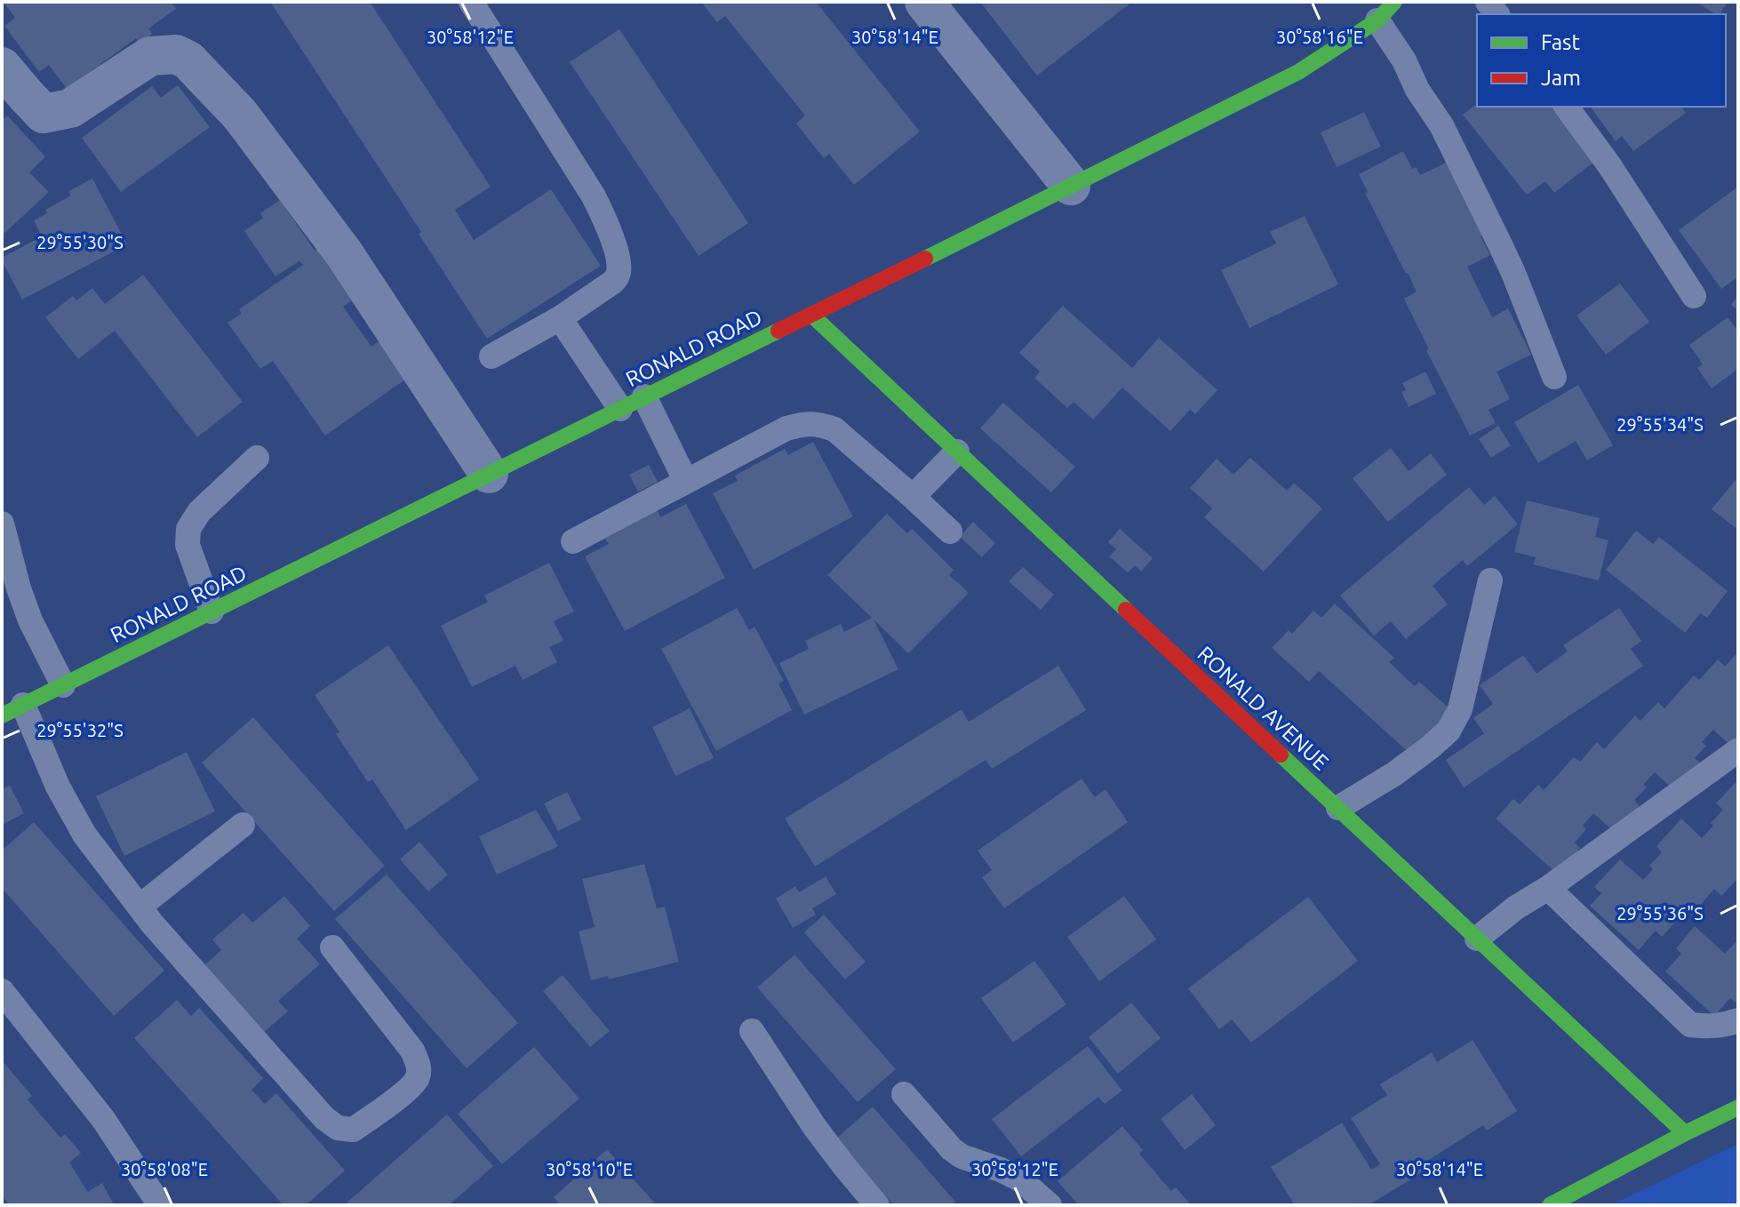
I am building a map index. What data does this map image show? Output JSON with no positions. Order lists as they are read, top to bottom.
{
  "streets": {
    "street": ["RONALD ROAD", "RONALD AVENUE"]
  },
  "crossings": [
    ["RONALD ROAD", "RONALD AVENUE"]
  ],
  "legend": ["Fast", "Jam"],
  "coordinates": [
    "30°58'12\"E",
    "30°58'14\"E",
    "30°58'16\"E",
    "29°55'30\"S",
    "29°55'34\"S",
    "29°55'32\"S",
    "29°55'36\"S",
    "30°58'08\"E",
    "30°58'10\"E"
  ]
}
